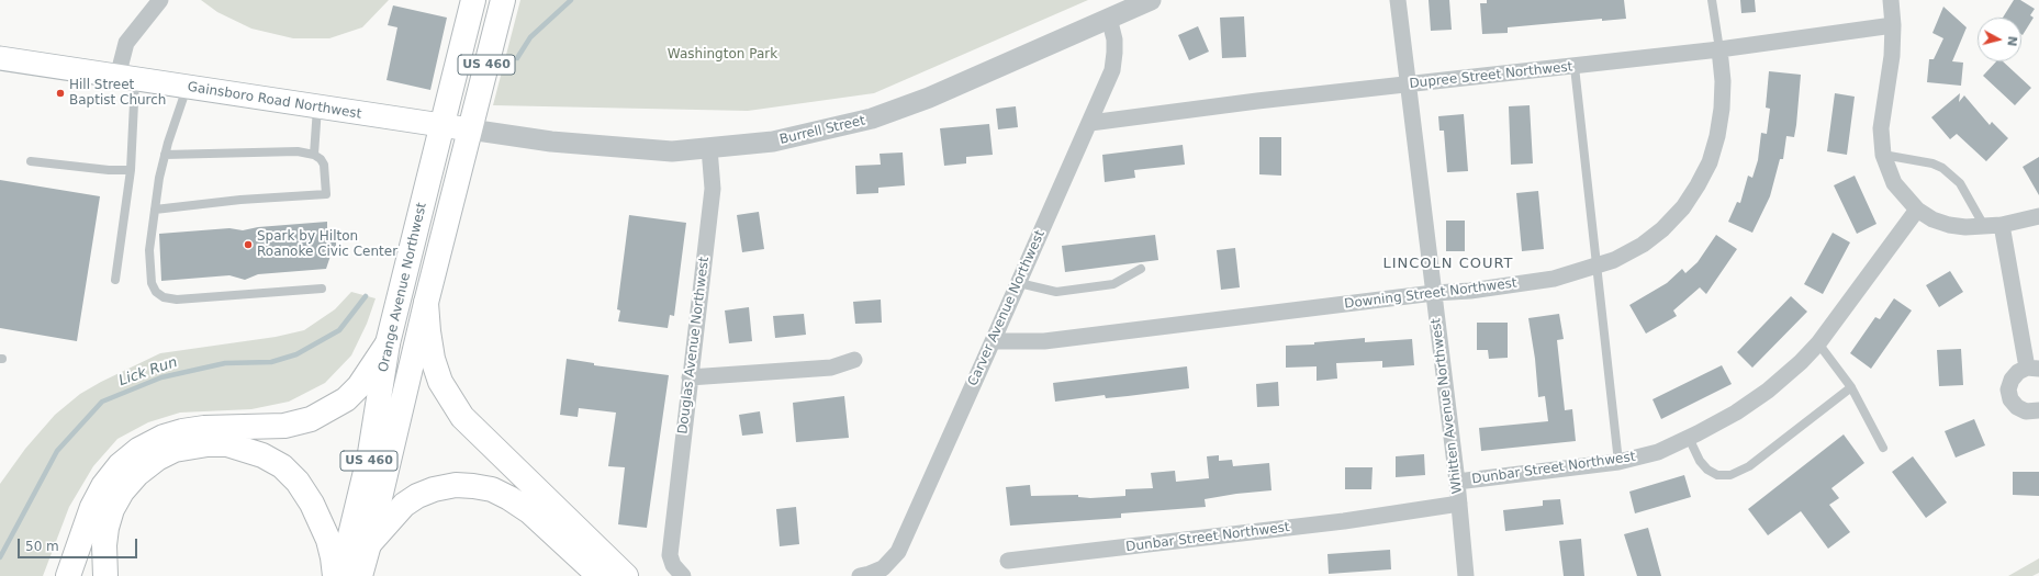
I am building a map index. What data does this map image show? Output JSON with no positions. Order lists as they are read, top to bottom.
{
  "streets": {
    "main road": ["US 460", "Gainsboro Road Northwest", "Orange Avenue Northwest"],
    "street": [
      "Dupree Street Northwest",
      "Burrell Street",
      "Downing Street Northwest",
      "Carver Avenue Northwest",
      "Douglas Avenue Northwest",
      "Whitten Avenue Northwest",
      "Dunbar Street Northwest"
    ]
  },
  "crossings": [
    ["US 460", "Orange Avenue Northwest"],
    ["Dupree Street Northwest", "Downing Street Northwest"],
    ["Dupree Street Northwest", "Carver Avenue Northwest"],
    ["Dupree Street Northwest", "Whitten Avenue Northwest"],
    ["Gainsboro Road Northwest", "Burrell Street"],
    ["Gainsboro Road Northwest", "Orange Avenue Northwest"],
    ["Burrell Street", "Orange Avenue Northwest"],
    ["Burrell Street", "Carver Avenue Northwest"],
    ["Burrell Street", "Douglas Avenue Northwest"],
    ["Downing Street Northwest", "Carver Avenue Northwest"],
    ["Downing Street Northwest", "Whitten Avenue Northwest"],
    ["Whitten Avenue Northwest", "Dunbar Street Northwest"]
  ],
  "districts": ["LINCOLN COURT"],
  "water": ["Lick Run"],
  "parks": ["Washington Park"],
  "places": ["Hill Street Baptist Church", "Spark by Hilton Roanoke Civic Center"],
  "scale_bar": "50 m",
  "north": "right"
}
